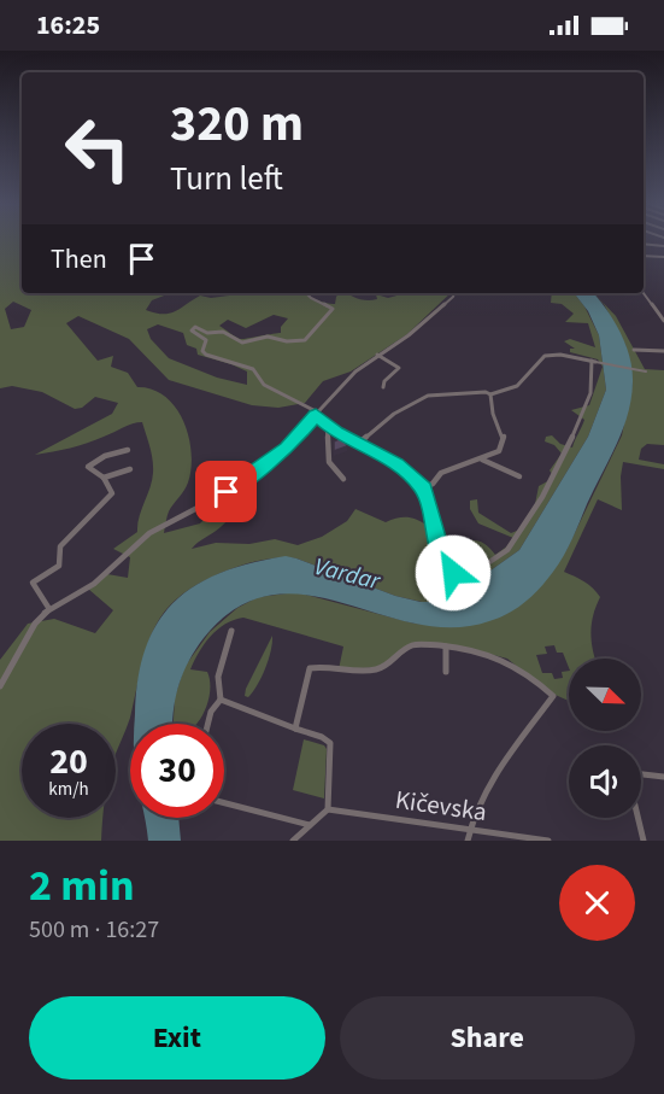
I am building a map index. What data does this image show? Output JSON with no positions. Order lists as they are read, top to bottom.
{
  "streets": {
    "street": ["Kičevska"]
  },
  "water": ["Vardar"],
  "north": "bottom right",
  "page": {
    "status": "16:25",
    "turn": ["320 m", "Turn left"],
    "then": "Then",
    "speed": "20 km/h",
    "limit": "30",
    "heading": ["2 min", "500 m · 16:27"],
    "buttons": ["Exit", "Share"]
  }
}
